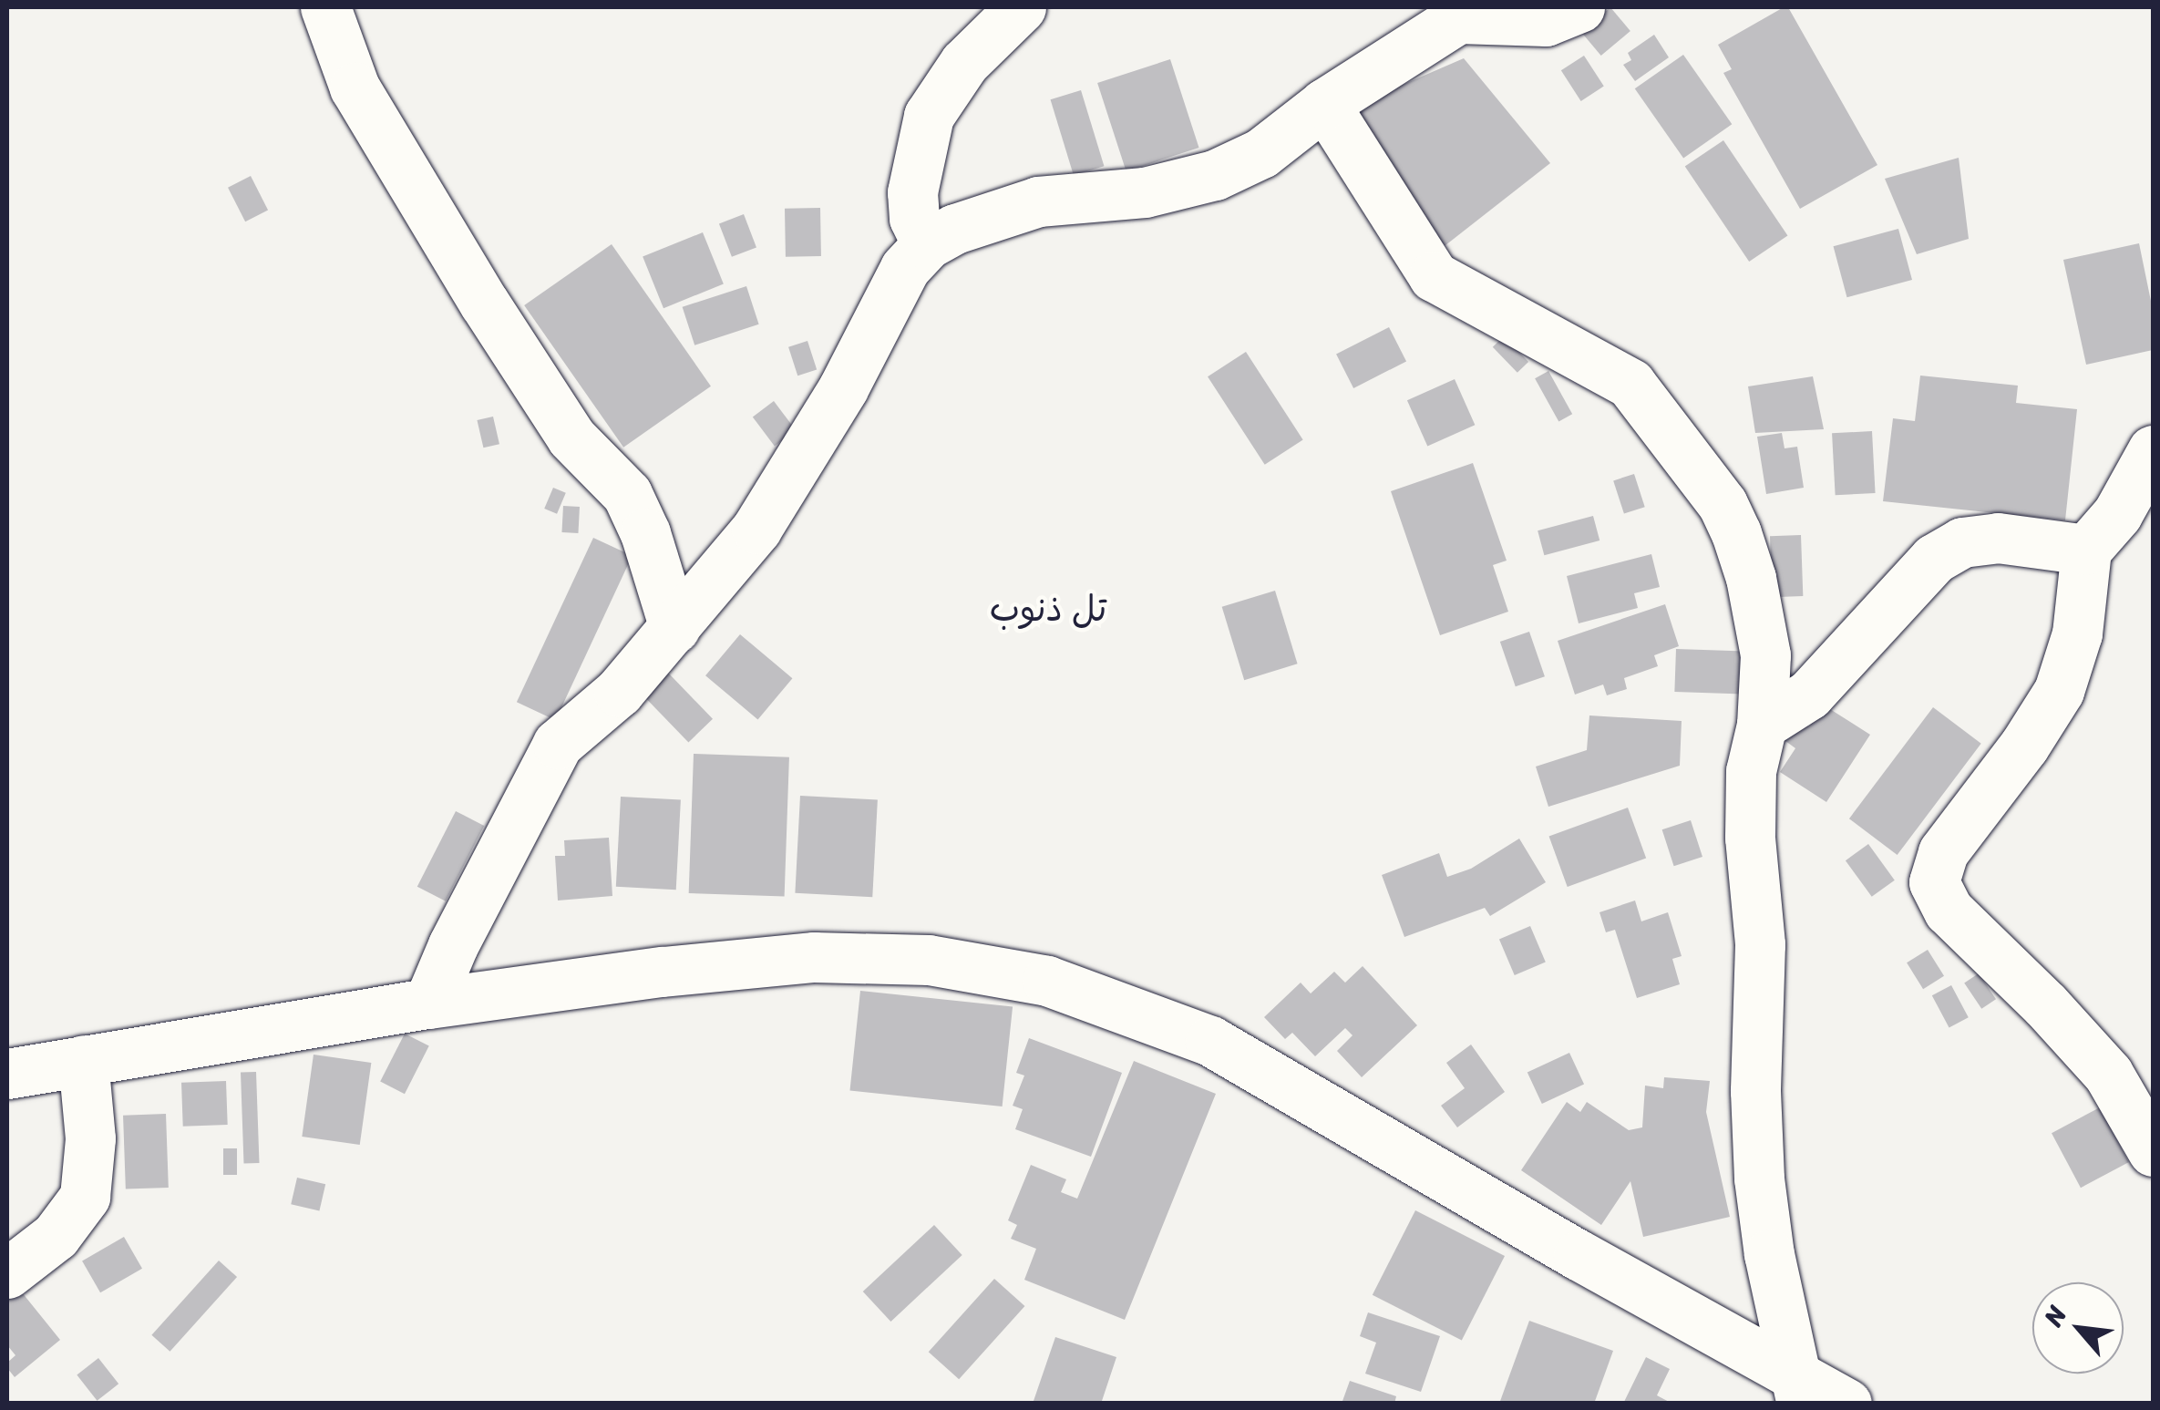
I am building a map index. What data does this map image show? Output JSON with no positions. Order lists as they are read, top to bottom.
{
  "districts": ["تل ذنوب"],
  "north": "top left"
}
